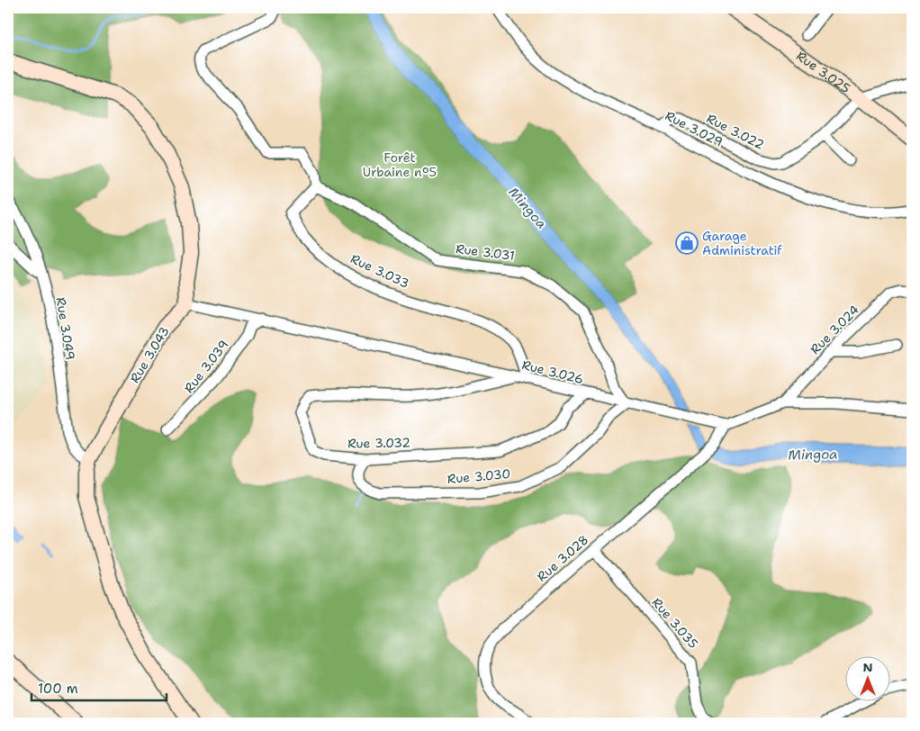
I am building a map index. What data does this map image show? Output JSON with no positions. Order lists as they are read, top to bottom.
{
  "streets": {
    "street": [
      "Rue 3.025",
      "Rue 3.029",
      "Rue 3.022",
      "Rue 3.031",
      "Rue 3.033",
      "Rue 3.049",
      "Rue 3.024",
      "Rue 3.043",
      "Rue 3.039",
      "Rue 3.026",
      "Rue 3.032",
      "Rue 3.030",
      "Rue 3.028",
      "Rue 3.035"
    ]
  },
  "crossings": [
    ["Rue 3.025", "Rue 3.022"],
    ["Rue 3.029", "Rue 3.022"],
    ["Rue 3.031", "Rue 3.033"],
    ["Rue 3.031", "Rue 3.026"],
    ["Rue 3.031", "Rue 3.030"],
    ["Rue 3.033", "Rue 3.026"],
    ["Rue 3.049", "Rue 3.043"],
    ["Rue 3.043", "Rue 3.026"],
    ["Rue 3.039", "Rue 3.026"],
    ["Rue 3.026", "Rue 3.032"],
    ["Rue 3.026", "Rue 3.030"],
    ["Rue 3.026", "Rue 3.028"],
    ["Rue 3.032", "Rue 3.030"],
    ["Rue 3.028", "Rue 3.035"]
  ],
  "water": ["Mingoa"],
  "parks": ["Forêt Urbaine n°5"],
  "places": {
    "shop": ["Garage Administratif"]
  },
  "scale_bar": "100 m",
  "north": "top"
}
